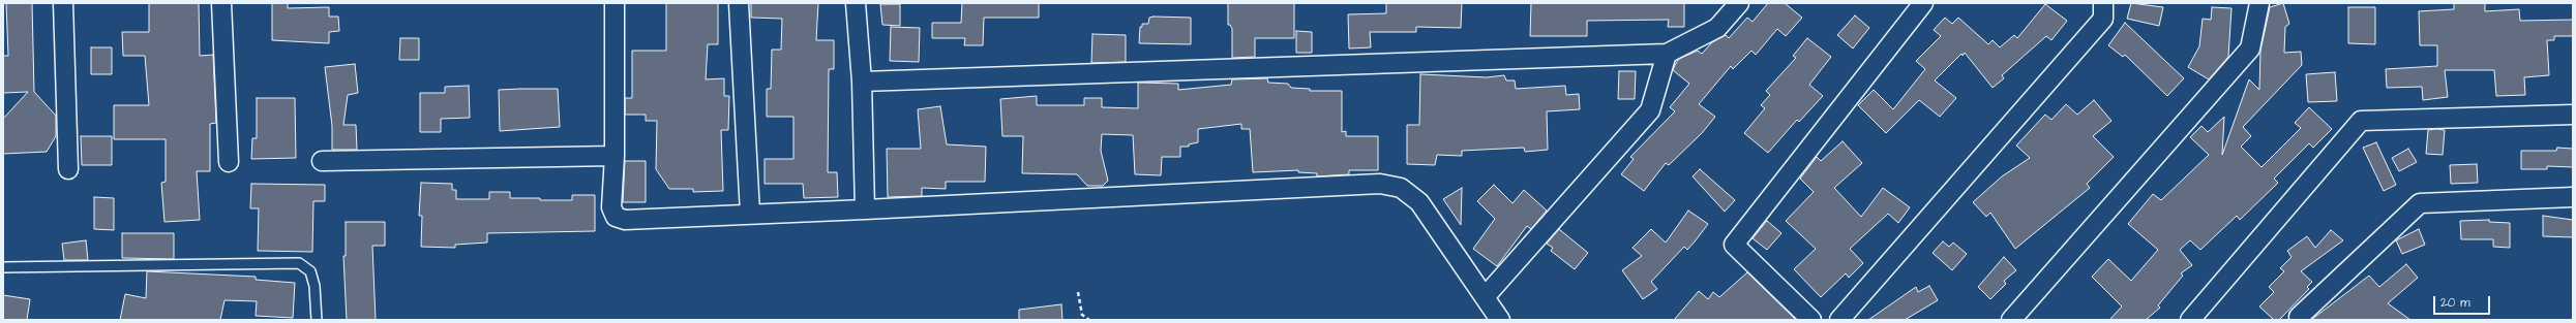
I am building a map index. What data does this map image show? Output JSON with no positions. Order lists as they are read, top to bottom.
{
  "scale_bar": "20 m"
}
